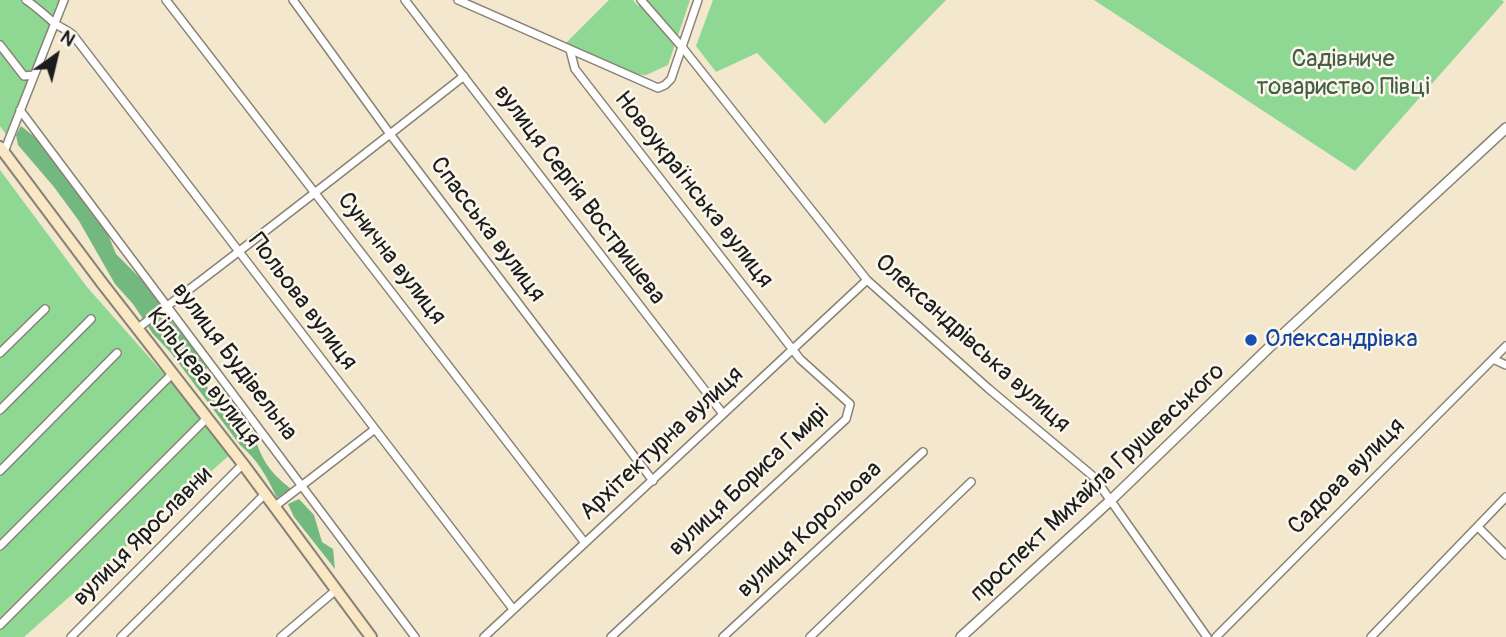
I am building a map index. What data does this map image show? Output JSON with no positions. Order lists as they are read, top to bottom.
{
  "streets": {
    "main road": ["Кільцева вулиця"],
    "street": [
      "Новоукраїнська вулиця",
      "вулиця Сергія Востришева",
      "Спасська вулиця",
      "Сунична вулиця",
      "Польова вулиця",
      "Олександрівська вулиця",
      "вулиця Будівельна",
      "Архітектурна вулиця",
      "Садова вулиця",
      "вулиця Бориса Гмирі",
      "проспект Михайла Грушевського",
      "вулиця Корольова",
      "вулиця Ярославни"
    ]
  },
  "crossings": [
    ["Новоукраїнська вулиця", "Архітектурна вулиця"],
    ["Новоукраїнська вулиця", "вулиця Бориса Гмирі"],
    ["вулиця Сергія Востришева", "Архітектурна вулиця"],
    ["Спасська вулиця", "Архітектурна вулиця"],
    ["Сунична вулиця", "Архітектурна вулиця"],
    ["Польова вулиця", "Архітектурна вулиця"],
    ["Олександрівська вулиця", "Архітектурна вулиця"],
    ["Олександрівська вулиця", "проспект Михайла Грушевського"],
    ["Кільцева вулиця", "вулиця Ярославни"],
    ["Архітектурна вулиця", "вулиця Бориса Гмирі"]
  ],
  "parks": ["Садівниче товариство Півці"],
  "places": ["Олександрівка"],
  "north": "top right"
}
